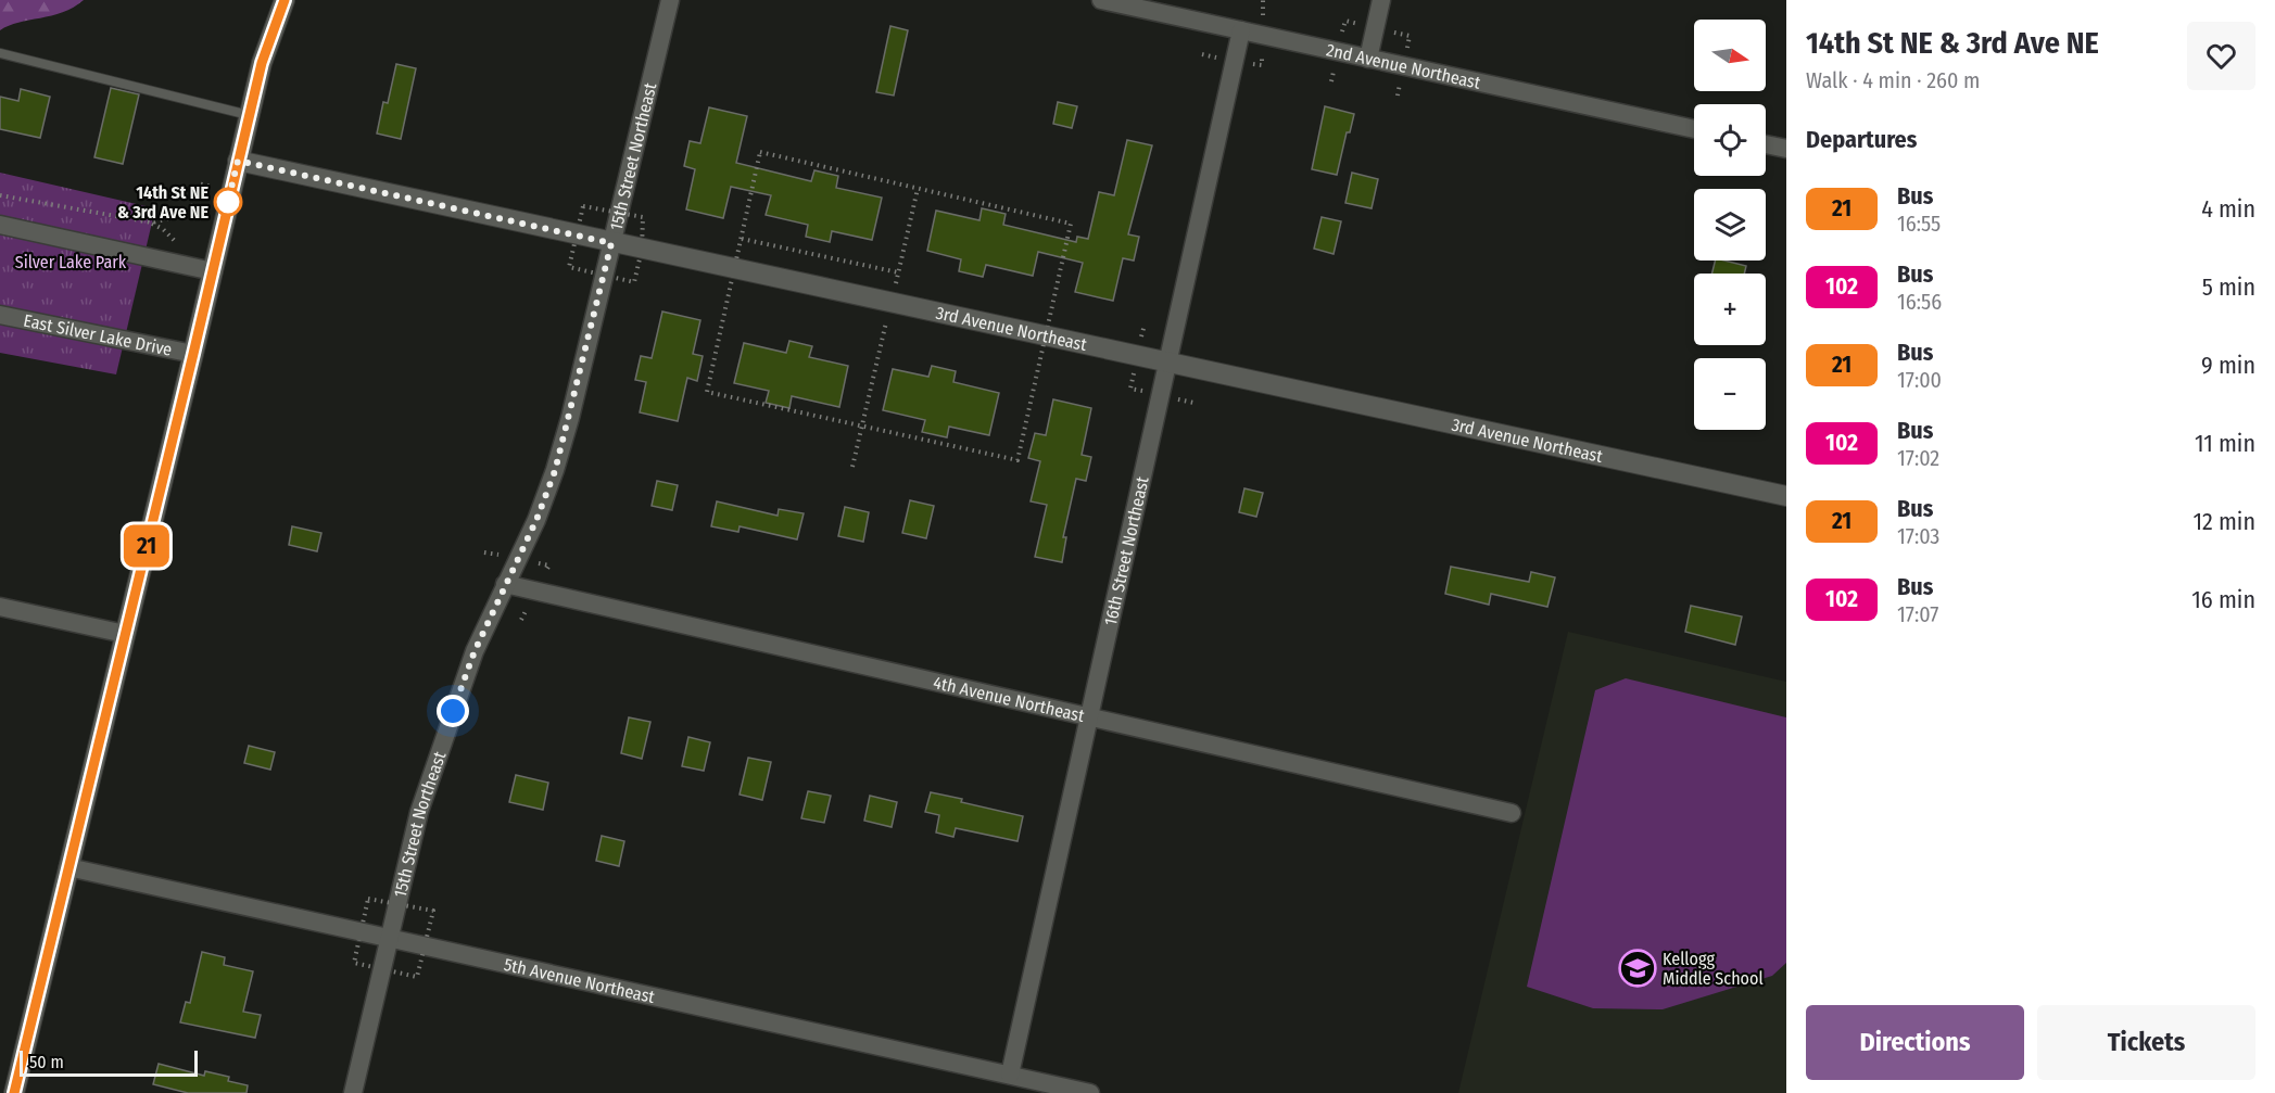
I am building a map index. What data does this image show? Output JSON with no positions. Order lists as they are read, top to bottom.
{
  "streets": {
    "street": [
      "2nd Avenue Northeast",
      "15th Street Northeast",
      "3rd Avenue Northeast",
      "East Silver Lake Drive",
      "16th Street Northeast",
      "4th Avenue Northeast",
      "5th Avenue Northeast"
    ]
  },
  "crossings": [
    ["2nd Avenue Northeast", "16th Street Northeast"],
    ["15th Street Northeast", "3rd Avenue Northeast"],
    ["15th Street Northeast", "4th Avenue Northeast"],
    ["15th Street Northeast", "5th Avenue Northeast"],
    ["3rd Avenue Northeast", "16th Street Northeast"],
    ["16th Street Northeast", "4th Avenue Northeast"],
    ["16th Street Northeast", "5th Avenue Northeast"]
  ],
  "parks": ["Silver Lake Park"],
  "places": {
    "other": ["14th St NE & 3rd Ave NE"],
    "school or university": ["Kellogg Middle School"]
  },
  "lines": ["bus line 21"],
  "scale_bar": "50 m",
  "north": "right",
  "page": {
    "on_map": "21",
    "heading": [
      ["14th St NE & 3rd Ave NE", "Walk · 4 min · 260 m"],
      "Departures"
    ],
    "map_buttons": ["+", "−"],
    "list": [
      {
        "mark": "21",
        "name": "Bus",
        "note": "16:55",
        "value": "4 min"
      },
      {
        "mark": "102",
        "name": "Bus",
        "note": "16:56",
        "value": "5 min"
      },
      {
        "mark": "21",
        "name": "Bus",
        "note": "17:00",
        "value": "9 min"
      },
      {
        "mark": "102",
        "name": "Bus",
        "note": "17:02",
        "value": "11 min"
      },
      {
        "mark": "21",
        "name": "Bus",
        "note": "17:03",
        "value": "12 min"
      },
      {
        "mark": "102",
        "name": "Bus",
        "note": "17:07",
        "value": "16 min"
      }
    ],
    "buttons": ["Directions", "Tickets"],
    "scale": "50 m"
  }
}
